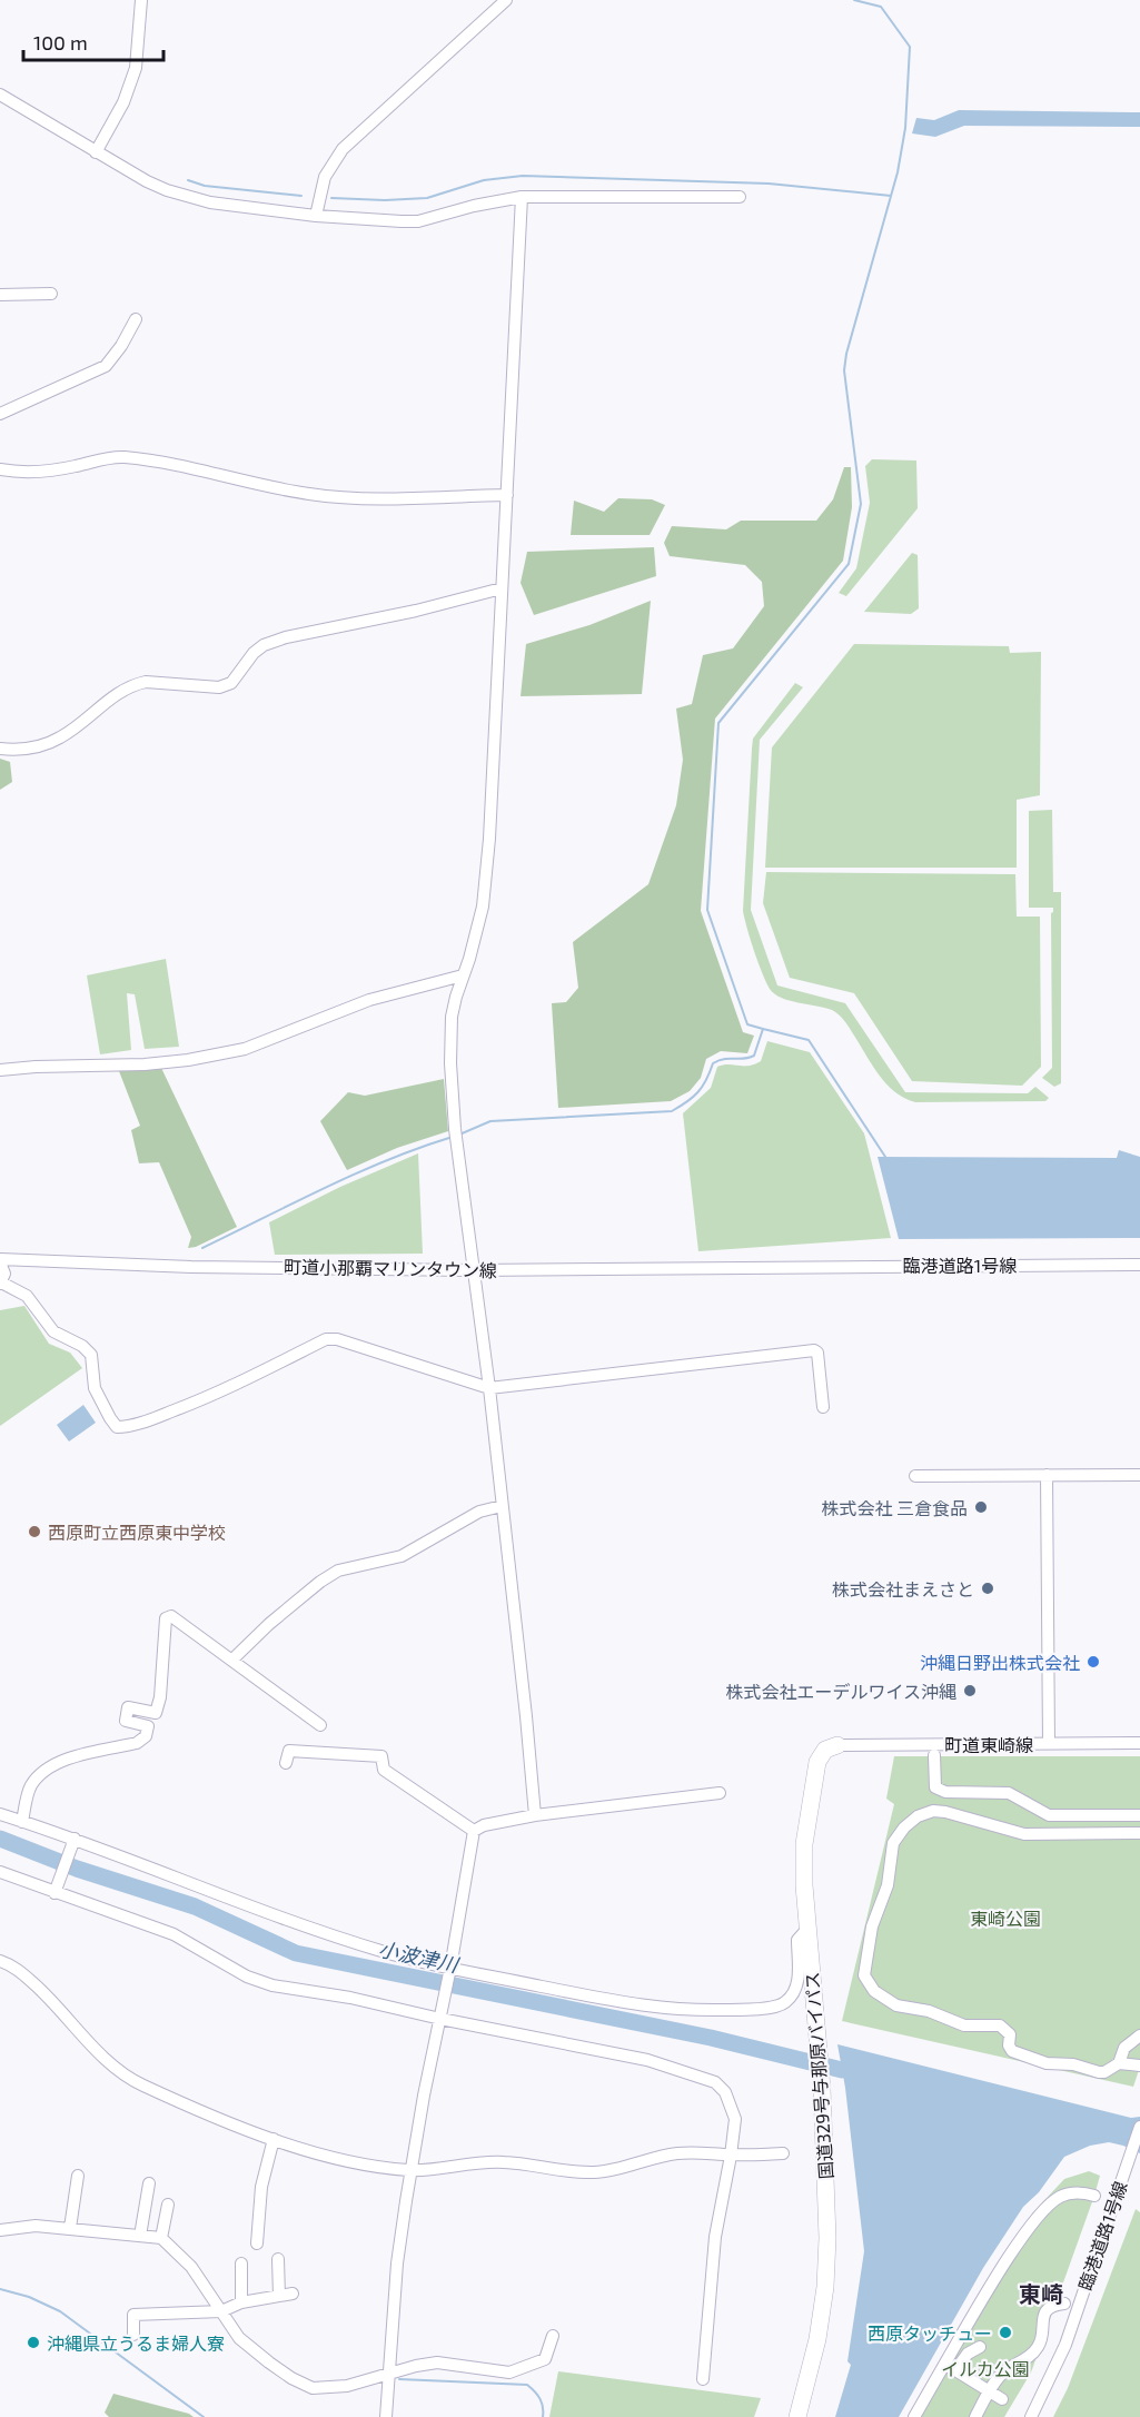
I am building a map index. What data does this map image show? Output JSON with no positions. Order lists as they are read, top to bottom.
{
  "streets": {
    "highway": ["国道329号与那原バイパス"],
    "street": ["臨港道路1号線", "町道小那覇マリンタウン線", "町道東崎線"]
  },
  "crossings": [
    ["臨港道路1号線", "町道小那覇マリンタウン線"],
    ["町道東崎線", "国道329号与那原バイパス"]
  ],
  "districts": ["東崎"],
  "water": ["小波津川"],
  "parks": ["東崎公園", "イルカ公園"],
  "places": [
    "株式会社 三倉食品",
    "西原町立西原東中学校",
    "株式会社まえさと",
    "沖縄日野出株式会社",
    "株式会社エーデルワイス沖縄",
    "西原タッチュー",
    "沖縄県立うるま婦人寮"
  ],
  "scale_bar": "100 m"
}
